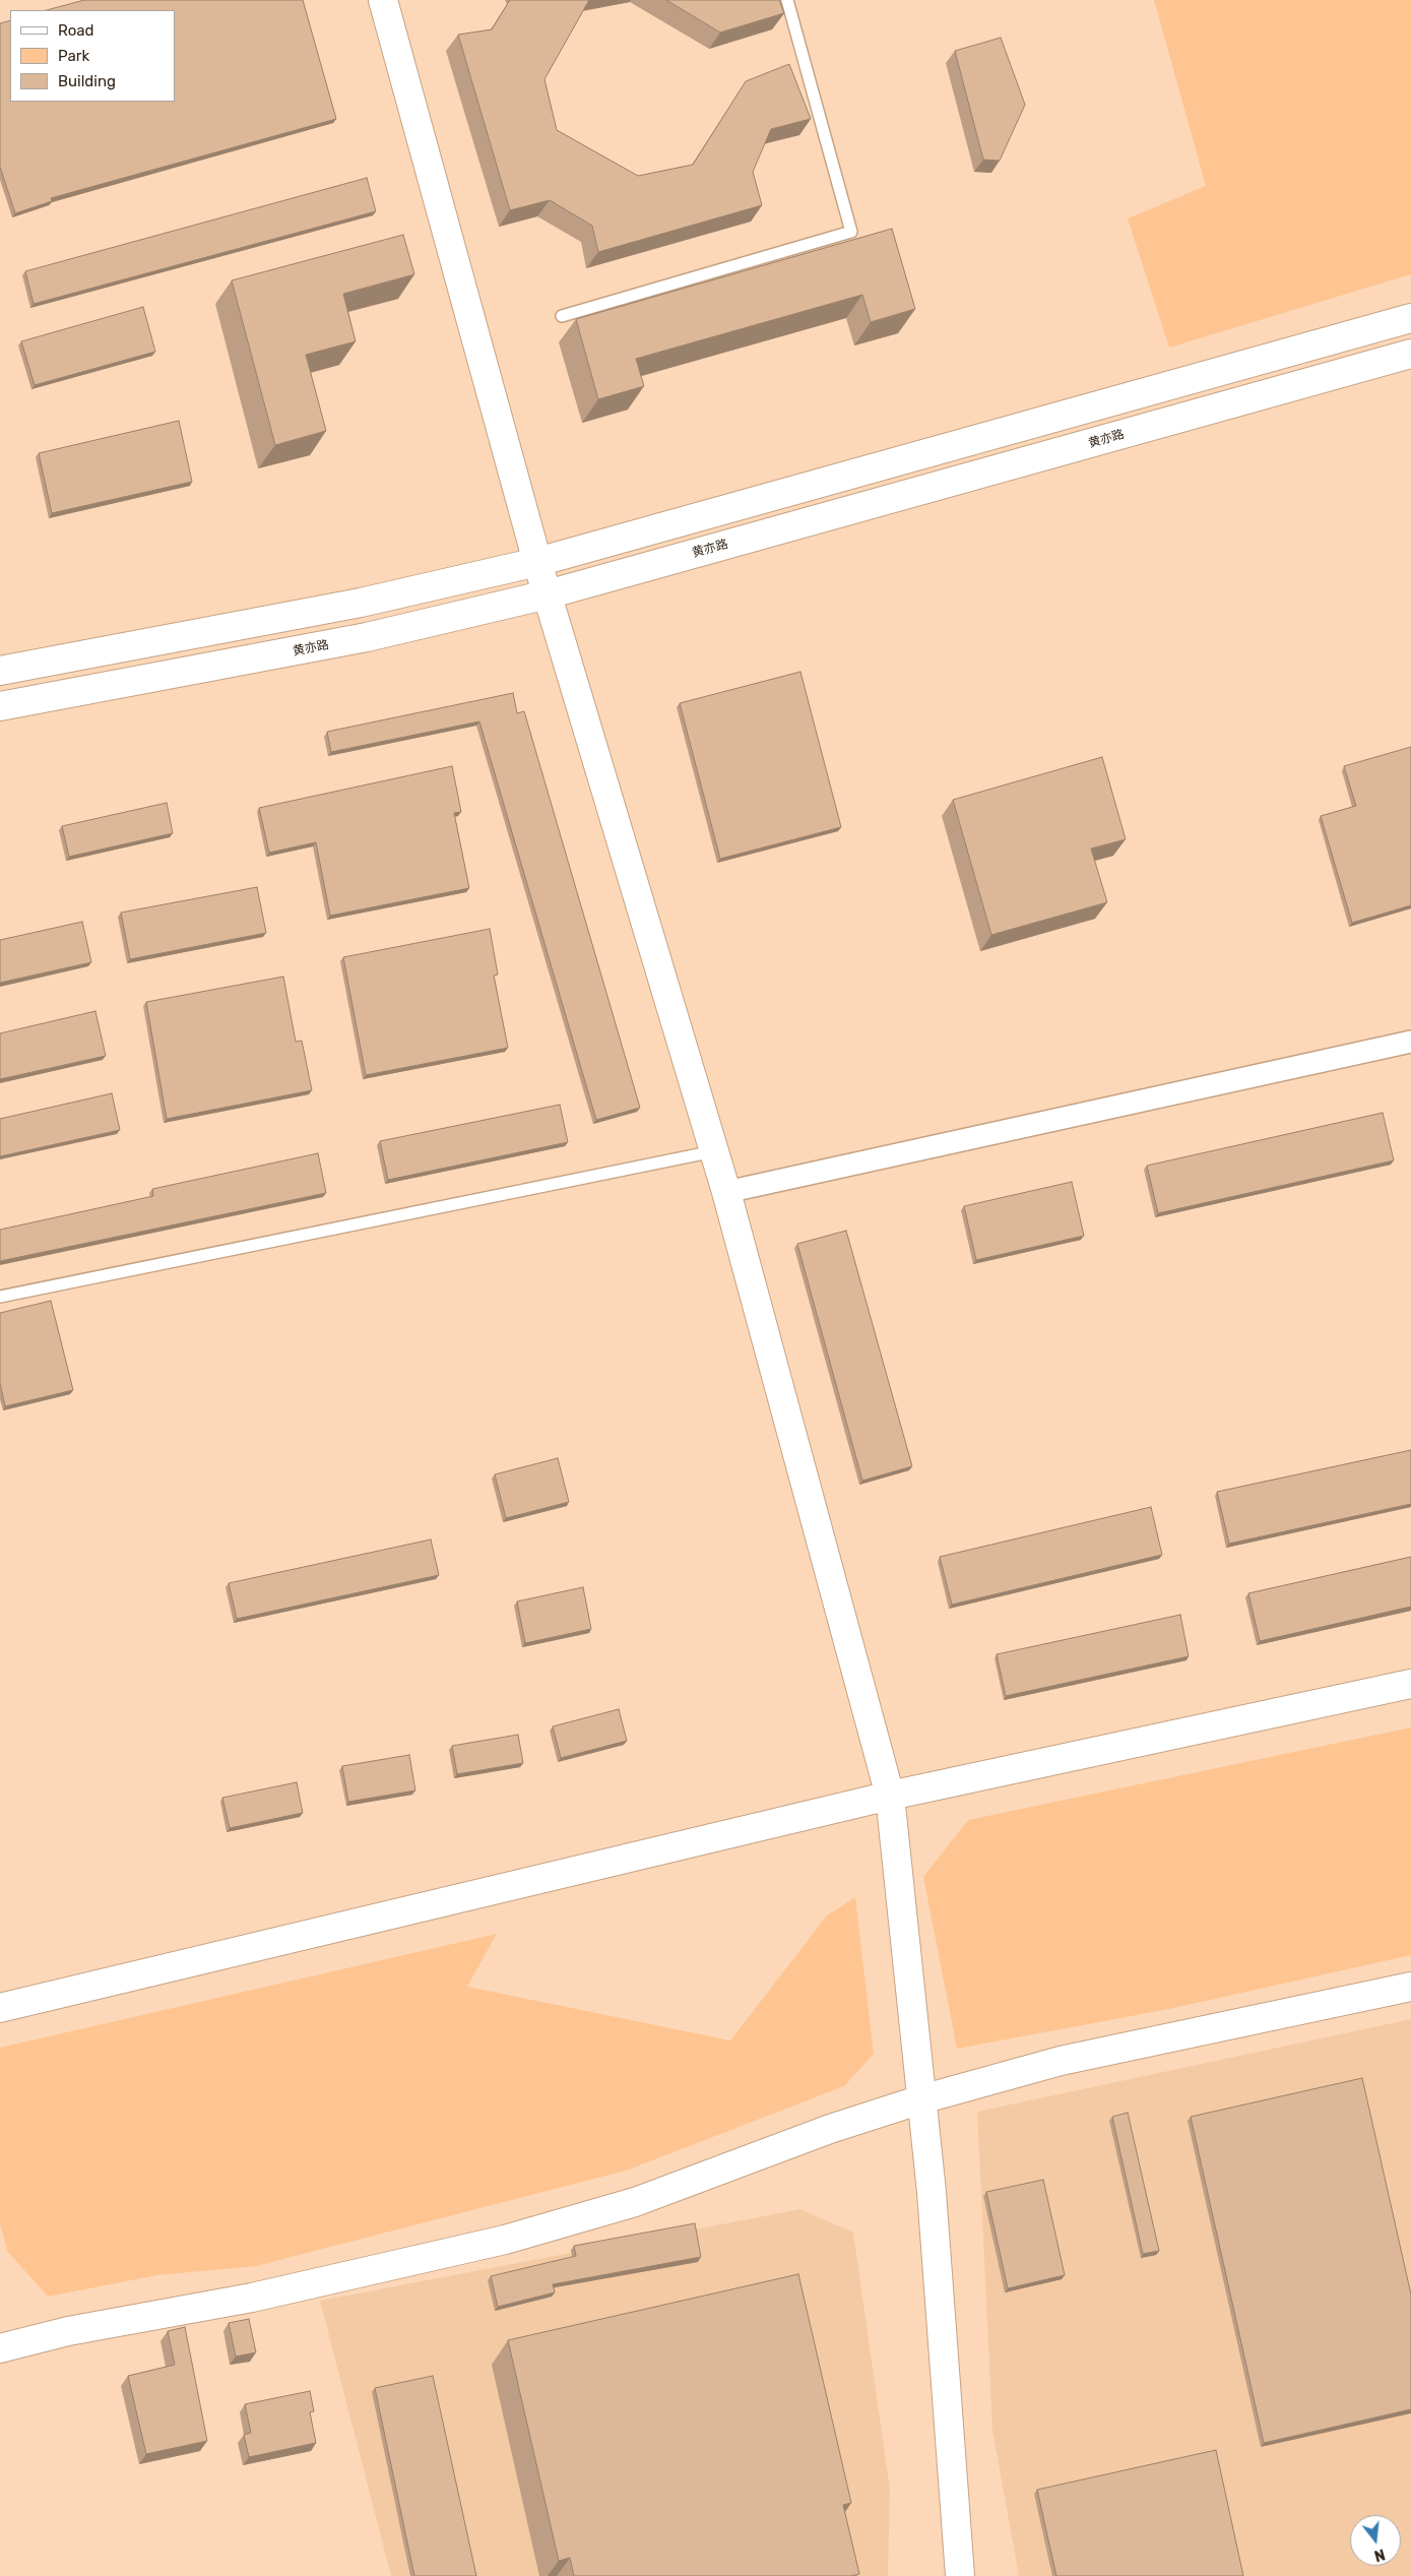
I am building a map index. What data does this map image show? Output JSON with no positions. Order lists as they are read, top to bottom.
{
  "streets": {
    "street": ["黄亦路"]
  },
  "legend": ["Road", "Park", "Building"],
  "north": "bottom"
}
